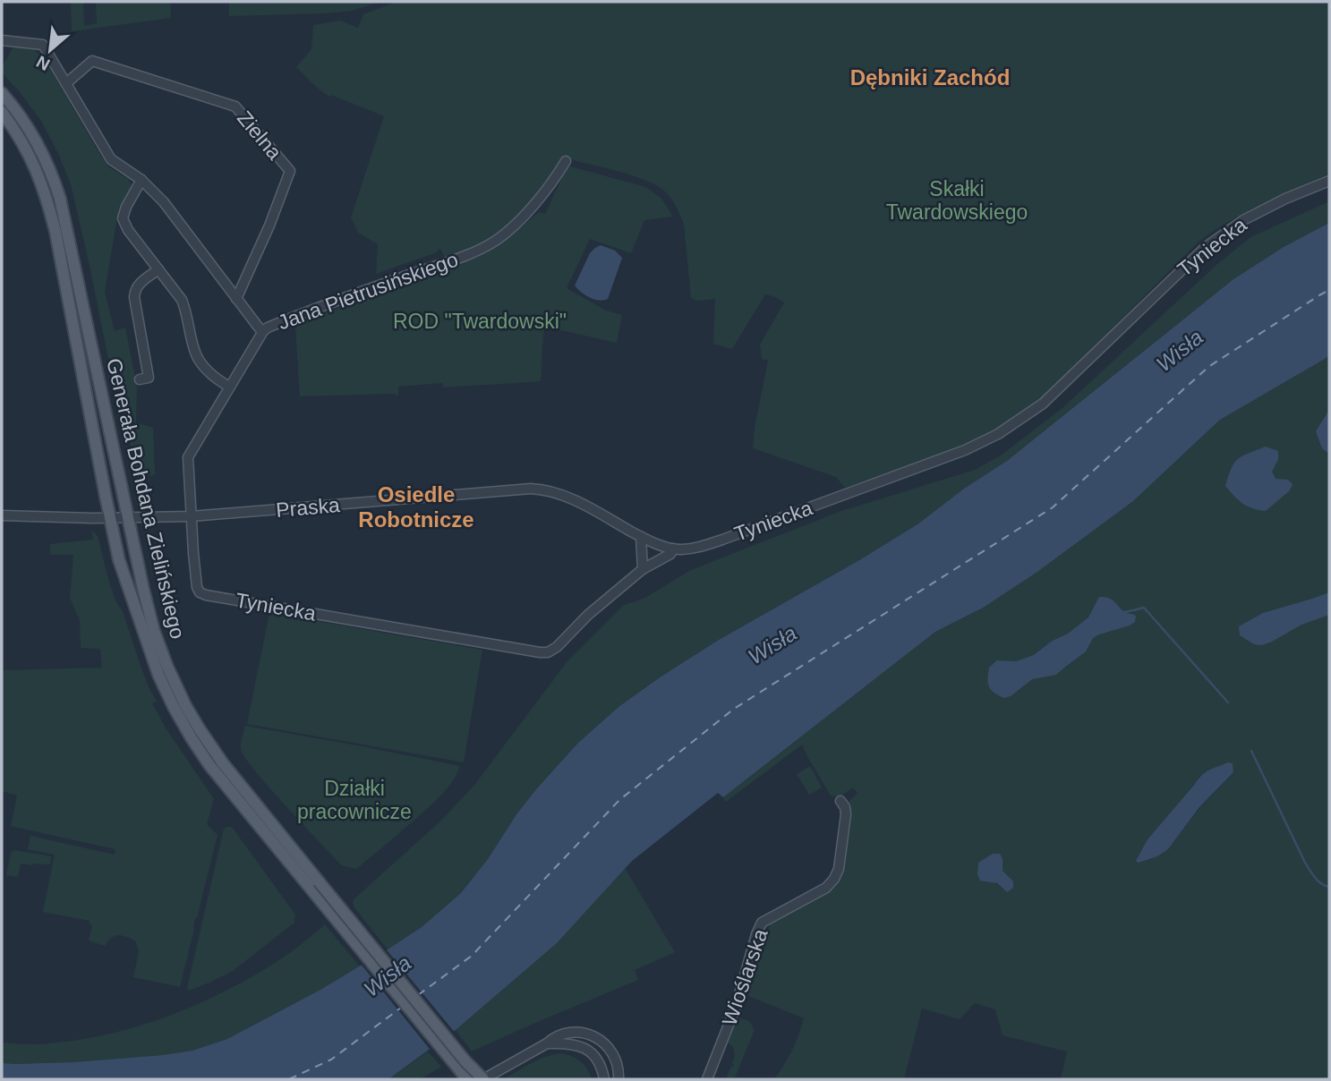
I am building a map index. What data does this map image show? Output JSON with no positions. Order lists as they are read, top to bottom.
{
  "streets": {
    "main road": ["Generała Bohdana Zielińskiego"],
    "street": [
      "Zielna",
      "Tyniecka",
      "Jana Pietrusińskiego",
      "Praska",
      "Wioślarska"
    ]
  },
  "crossings": [
    ["Tyniecka", "Jana Pietrusińskiego"],
    ["Tyniecka", "Praska"],
    ["Jana Pietrusińskiego", "Praska"],
    ["Generała Bohdana Zielińskiego", "Praska"]
  ],
  "districts": ["Dębniki Zachód", "Osiedle Robotnicze"],
  "water": ["Wisła"],
  "parks": ["Skałki Twardowskiego", "ROD \"Twardowski\"", "Działki pracownicze"],
  "north": "bottom left"
}
